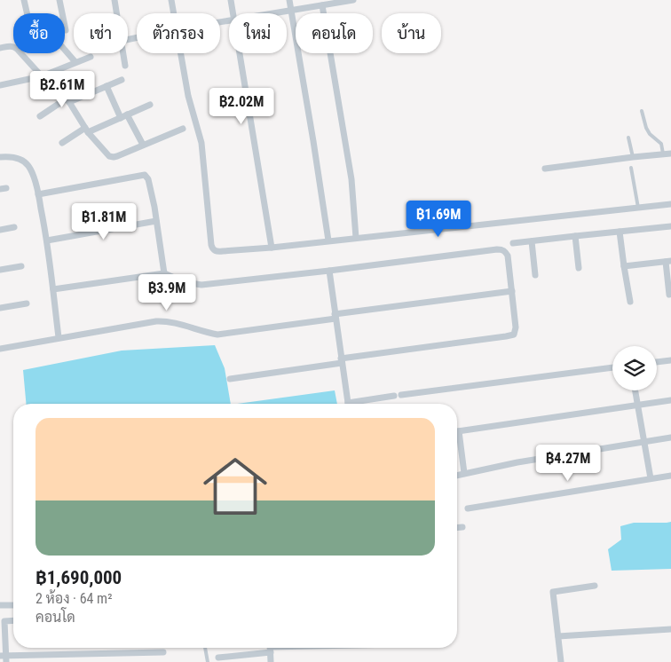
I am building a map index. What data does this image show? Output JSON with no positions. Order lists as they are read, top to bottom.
{
  "page": {
    "chip": [
      "ซื้อ",
      "เช่า",
      "ตัวกรอง",
      "ใหม่",
      "คอนโด",
      "บ้าน"
    ],
    "price": [
      "฿2.61M",
      "฿2.02M",
      "฿1.69M",
      "฿1.81M",
      "฿3.9M",
      "฿4.27M"
    ],
    "list": [
      {
        "name": "฿1,690,000",
        "note": "2 ห้อง · 64 m² · คอนโด"
      }
    ]
  }
}
